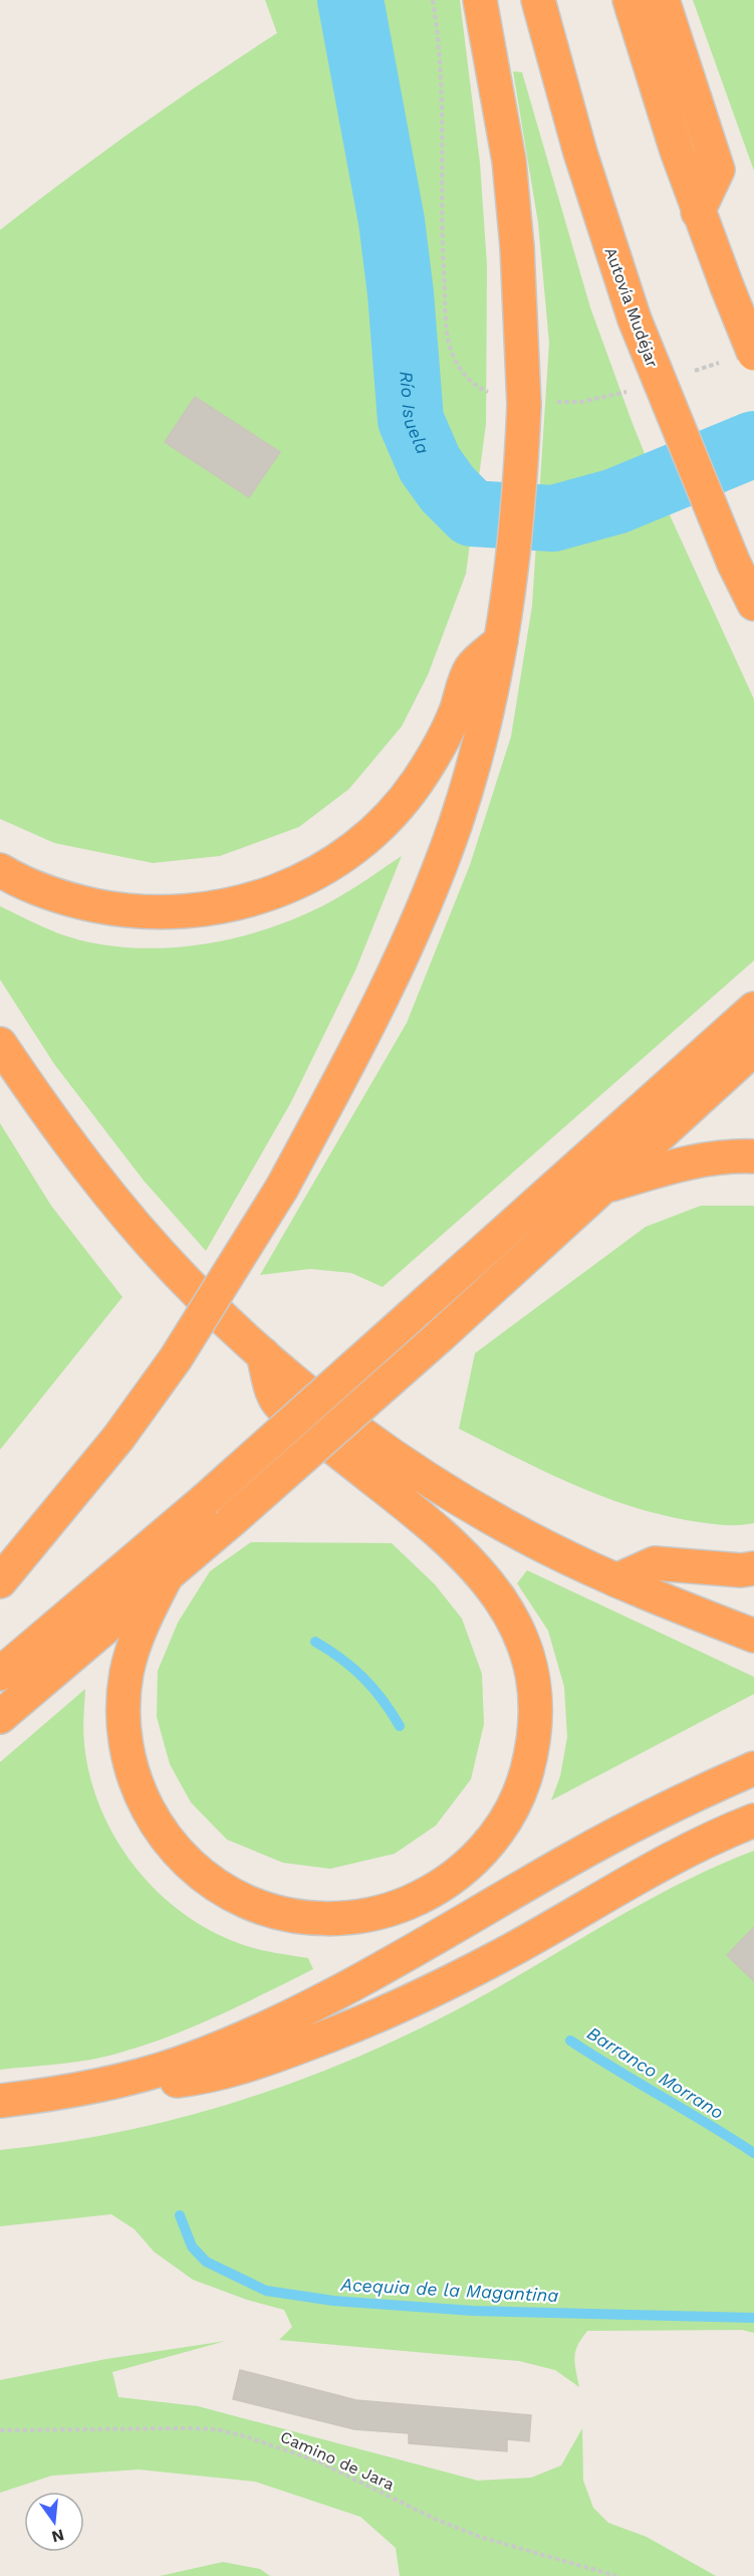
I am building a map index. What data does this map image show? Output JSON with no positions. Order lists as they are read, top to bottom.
{
  "streets": {
    "highway": ["Autovía Mudéjar"],
    "path": ["Camino de Jara"]
  },
  "water": ["Río Isuela", "Barranco Morrano", "Acequia de la Magantina"],
  "north": "bottom"
}
